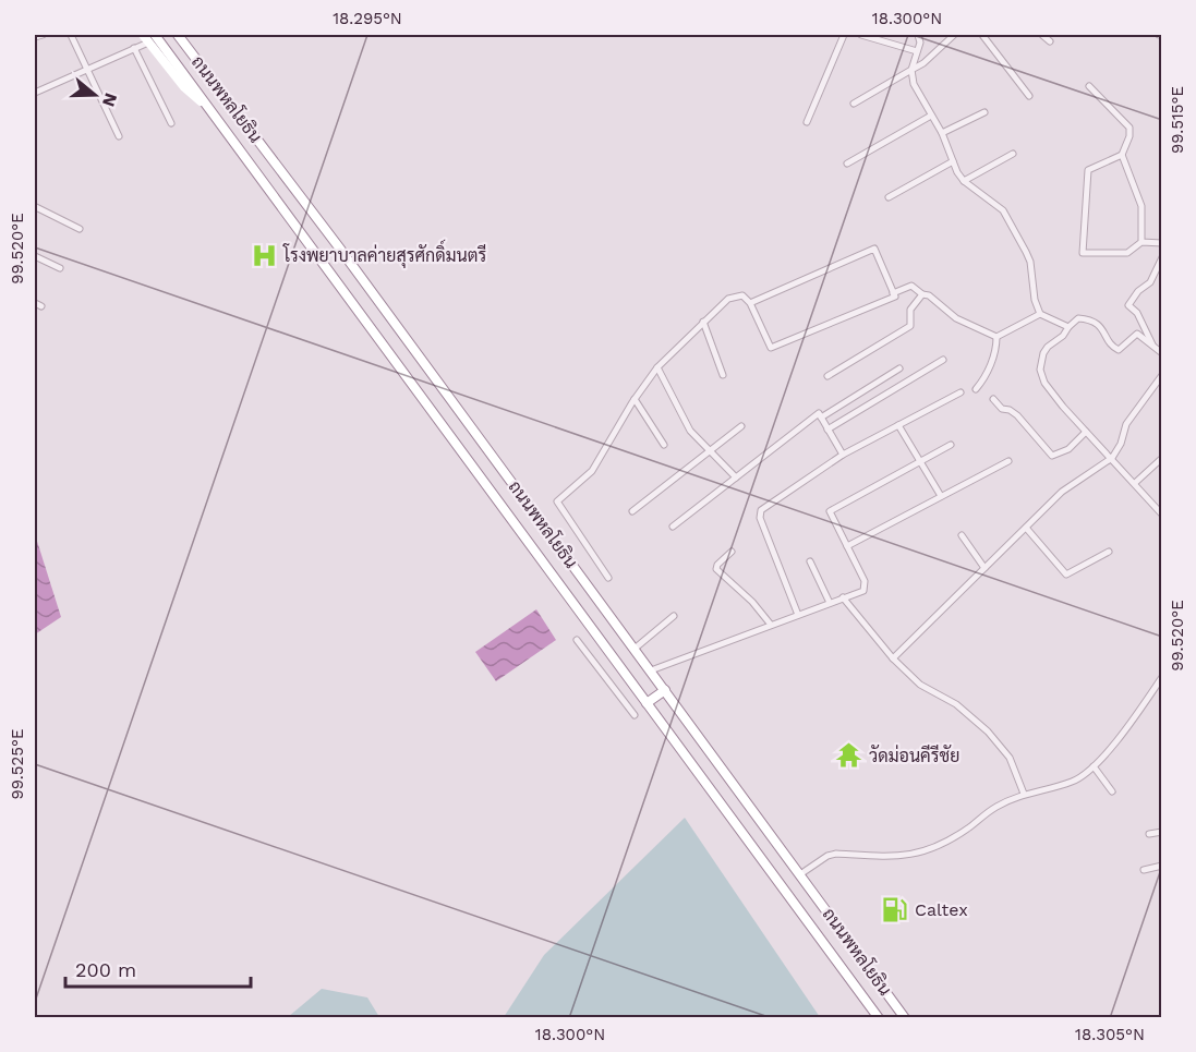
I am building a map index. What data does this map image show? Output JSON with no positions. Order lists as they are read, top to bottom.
{
  "streets": {
    "highway": ["ถนนพหลโยธิน"]
  },
  "places": {
    "hospital": ["โรงพยาบาลค่ายสุรศักดิ์มนตรี"],
    "temple": ["วัดม่อนคีรีชัย"],
    "fuel station": ["Caltex"]
  },
  "scale_bar": "200 m",
  "north": "right",
  "coordinates": [
    "18.295°N",
    "18.300°N",
    "99.515°E",
    "99.520°E",
    "99.525°E",
    "18.305°N"
  ]
}
